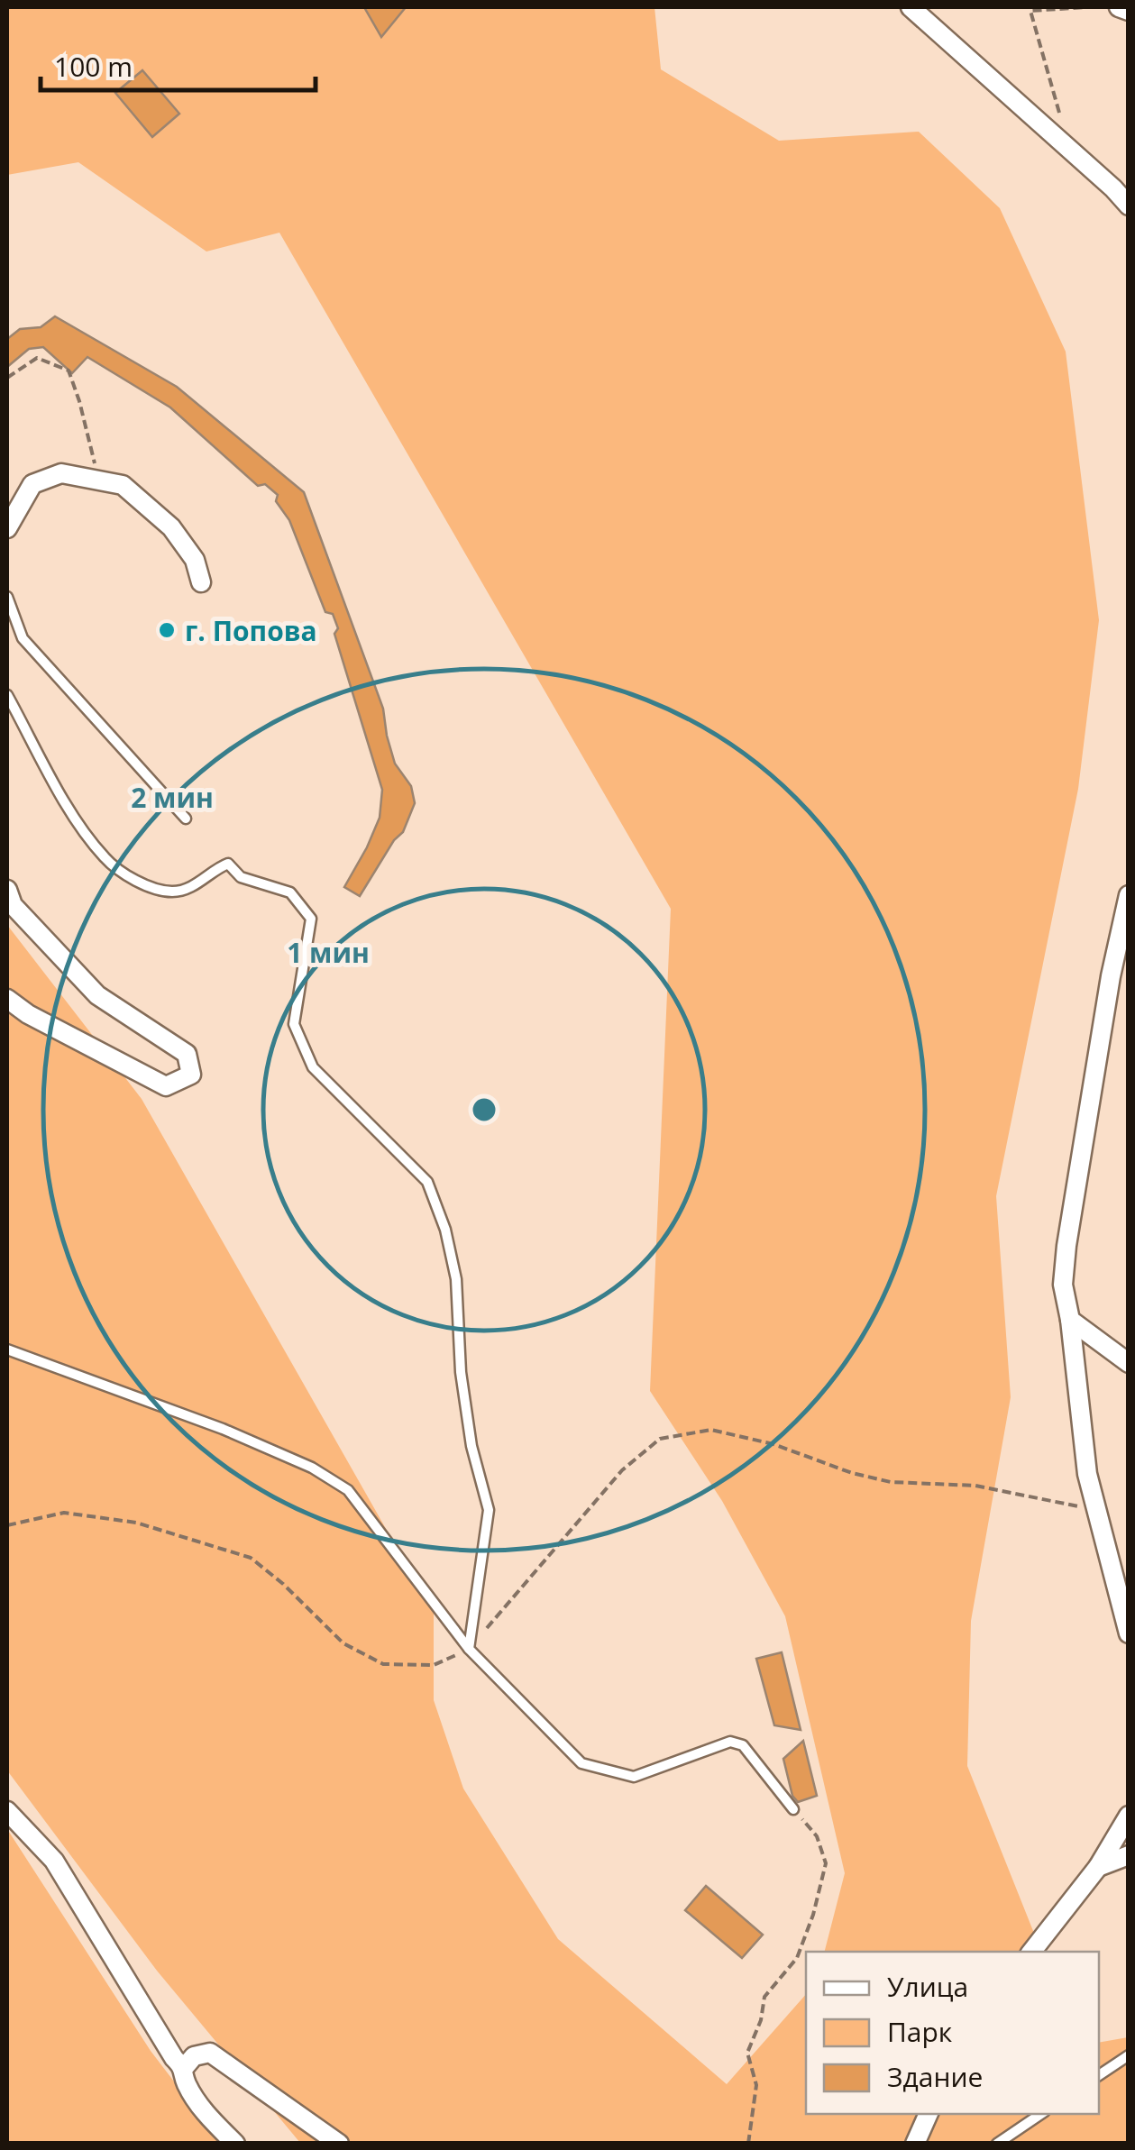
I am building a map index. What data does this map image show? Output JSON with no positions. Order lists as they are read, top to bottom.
{
  "places": ["г. Попова"],
  "legend": ["Улица", "Парк", "Здание"],
  "scale_bar": "100 m",
  "rings": ["2 мин", "1 мин"]
}
